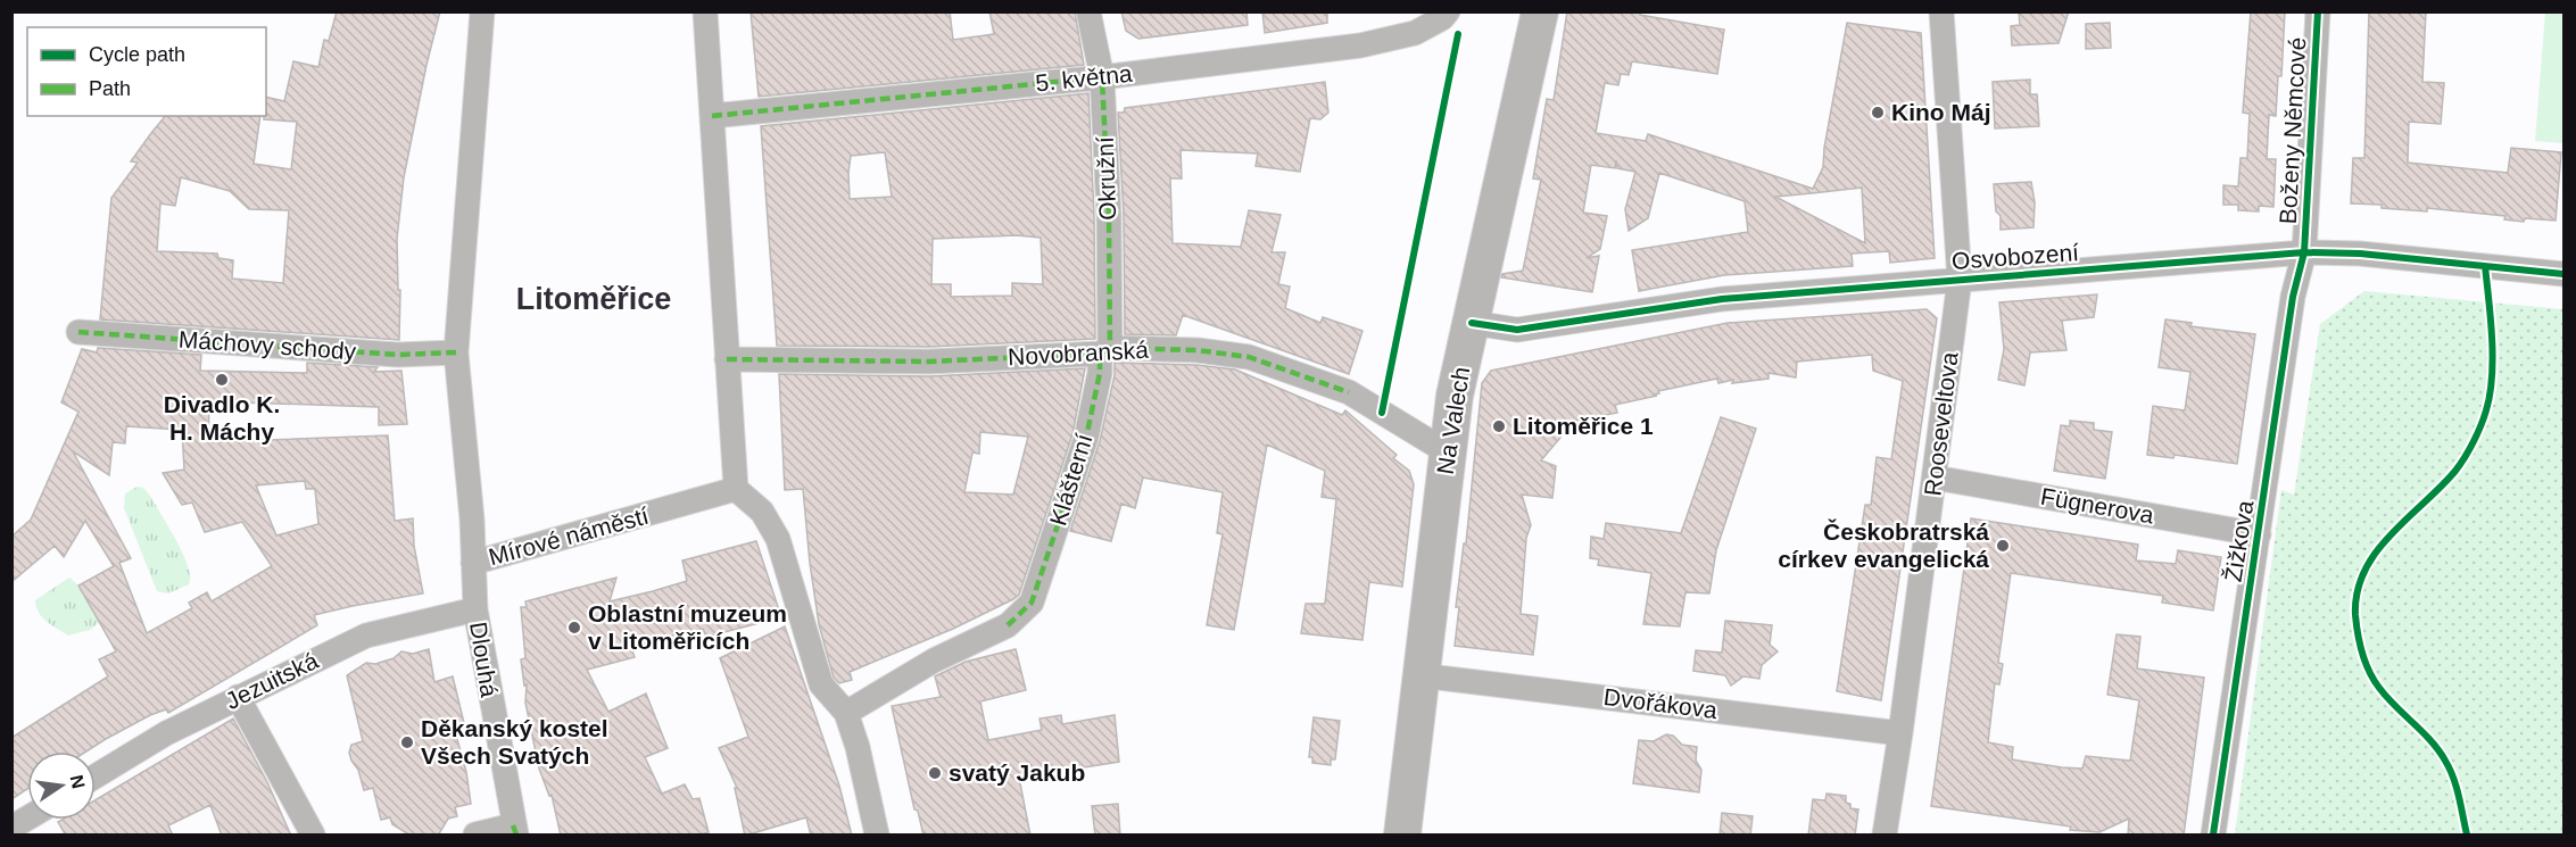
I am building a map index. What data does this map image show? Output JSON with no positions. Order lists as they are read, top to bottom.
{
  "streets": {
    "main road": ["Na Valech"],
    "street": [
      "5. května",
      "Boženy Němcové",
      "Okružní",
      "Osvobození",
      "Máchovy schody",
      "Novobranská",
      "Rooseveltova",
      "Klášterní",
      "Fügnerova",
      "Mírové náměstí",
      "Žižkova",
      "Dlouhá",
      "Jezuitská",
      "Dvořákova"
    ]
  },
  "crossings": [
    ["5. května", "Okružní"],
    ["Boženy Němcové", "Osvobození"],
    ["Boženy Němcové", "Žižkova"],
    ["Okružní", "Novobranská"],
    ["Okružní", "Klášterní"],
    ["Osvobození", "Na Valech"],
    ["Osvobození", "Rooseveltova"],
    ["Osvobození", "Žižkova"],
    ["Máchovy schody", "Mírové náměstí"],
    ["Novobranská", "Na Valech"],
    ["Novobranská", "Klášterní"],
    ["Na Valech", "Dvořákova"],
    ["Rooseveltova", "Fügnerova"],
    ["Rooseveltova", "Dvořákova"],
    ["Fügnerova", "Žižkova"],
    ["Mírové náměstí", "Dlouhá"],
    ["Dlouhá", "Jezuitská"]
  ],
  "districts": ["Litoměřice"],
  "places": [
    "Kino Máj",
    "Divadlo K. H. Máchy",
    "Litoměřice 1",
    "Českobratrská církev evangelická",
    "Oblastní muzeum v Litoměřicích",
    "Děkanský kostel Všech Svatých",
    "svatý Jakub"
  ],
  "legend": ["Cycle path", "Path"],
  "north": "right"
}
